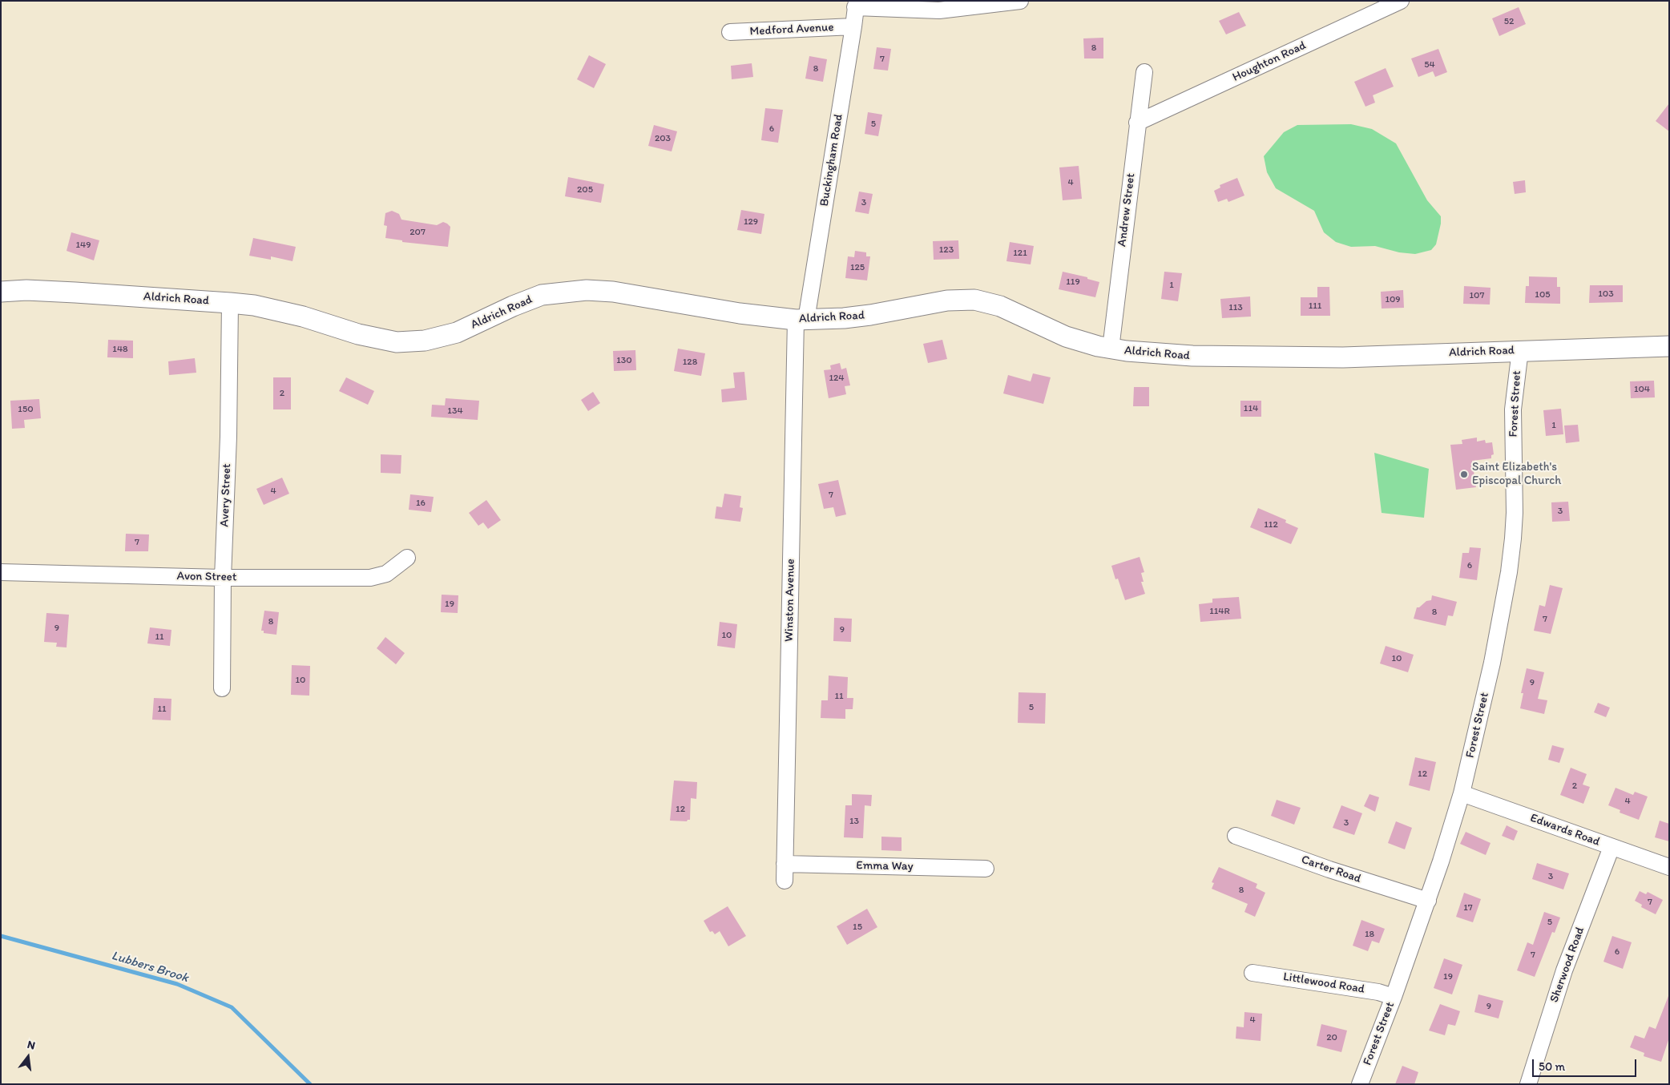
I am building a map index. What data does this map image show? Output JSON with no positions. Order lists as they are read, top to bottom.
{
  "streets": {
    "street": [
      "Medford Avenue",
      "Houghton Road",
      "Buckingham Road",
      "Andrew Street",
      "Aldrich Road",
      "Forest Street",
      "Avery Street",
      "Avon Street",
      "Winston Avenue",
      "Edwards Road",
      "Emma Way",
      "Carter Road",
      "Sherwood Road",
      "Littlewood Road"
    ]
  },
  "crossings": [
    ["Medford Avenue", "Buckingham Road"],
    ["Houghton Road", "Andrew Street"],
    ["Buckingham Road", "Aldrich Road"],
    ["Buckingham Road", "Winston Avenue"],
    ["Andrew Street", "Aldrich Road"],
    ["Aldrich Road", "Forest Street"],
    ["Aldrich Road", "Avery Street"],
    ["Aldrich Road", "Winston Avenue"],
    ["Forest Street", "Edwards Road"],
    ["Forest Street", "Carter Road"],
    ["Forest Street", "Littlewood Road"],
    ["Avery Street", "Avon Street"],
    ["Winston Avenue", "Emma Way"],
    ["Edwards Road", "Sherwood Road"]
  ],
  "water": ["Lubbers Brook"],
  "places": ["Saint Elizabeth's Episcopal Church"],
  "house_numbers": [
    "52",
    "8",
    "7",
    "54",
    "8",
    "5",
    "6",
    "203",
    "4",
    "205",
    "3",
    "129",
    "207",
    "149",
    "123",
    "121",
    "125",
    "119",
    "1",
    "103",
    "105",
    "107",
    "109",
    "111",
    "113",
    "148",
    "130",
    "128",
    "124",
    "104",
    "2",
    "114",
    "150",
    "134",
    "1",
    "4",
    "7",
    "16",
    "3",
    "112",
    "7",
    "6",
    "19",
    "114R",
    "8",
    "7",
    "8",
    "9",
    "9",
    "10",
    "11",
    "10",
    "10",
    "9",
    "11",
    "5",
    "11",
    "12",
    "2",
    "4",
    "12",
    "13",
    "3",
    "3",
    "8",
    "7",
    "17",
    "5",
    "15",
    "18",
    "6",
    "7",
    "19",
    "9",
    "4",
    "20"
  ],
  "scale_bar": "50 m",
  "north": "top"
}
